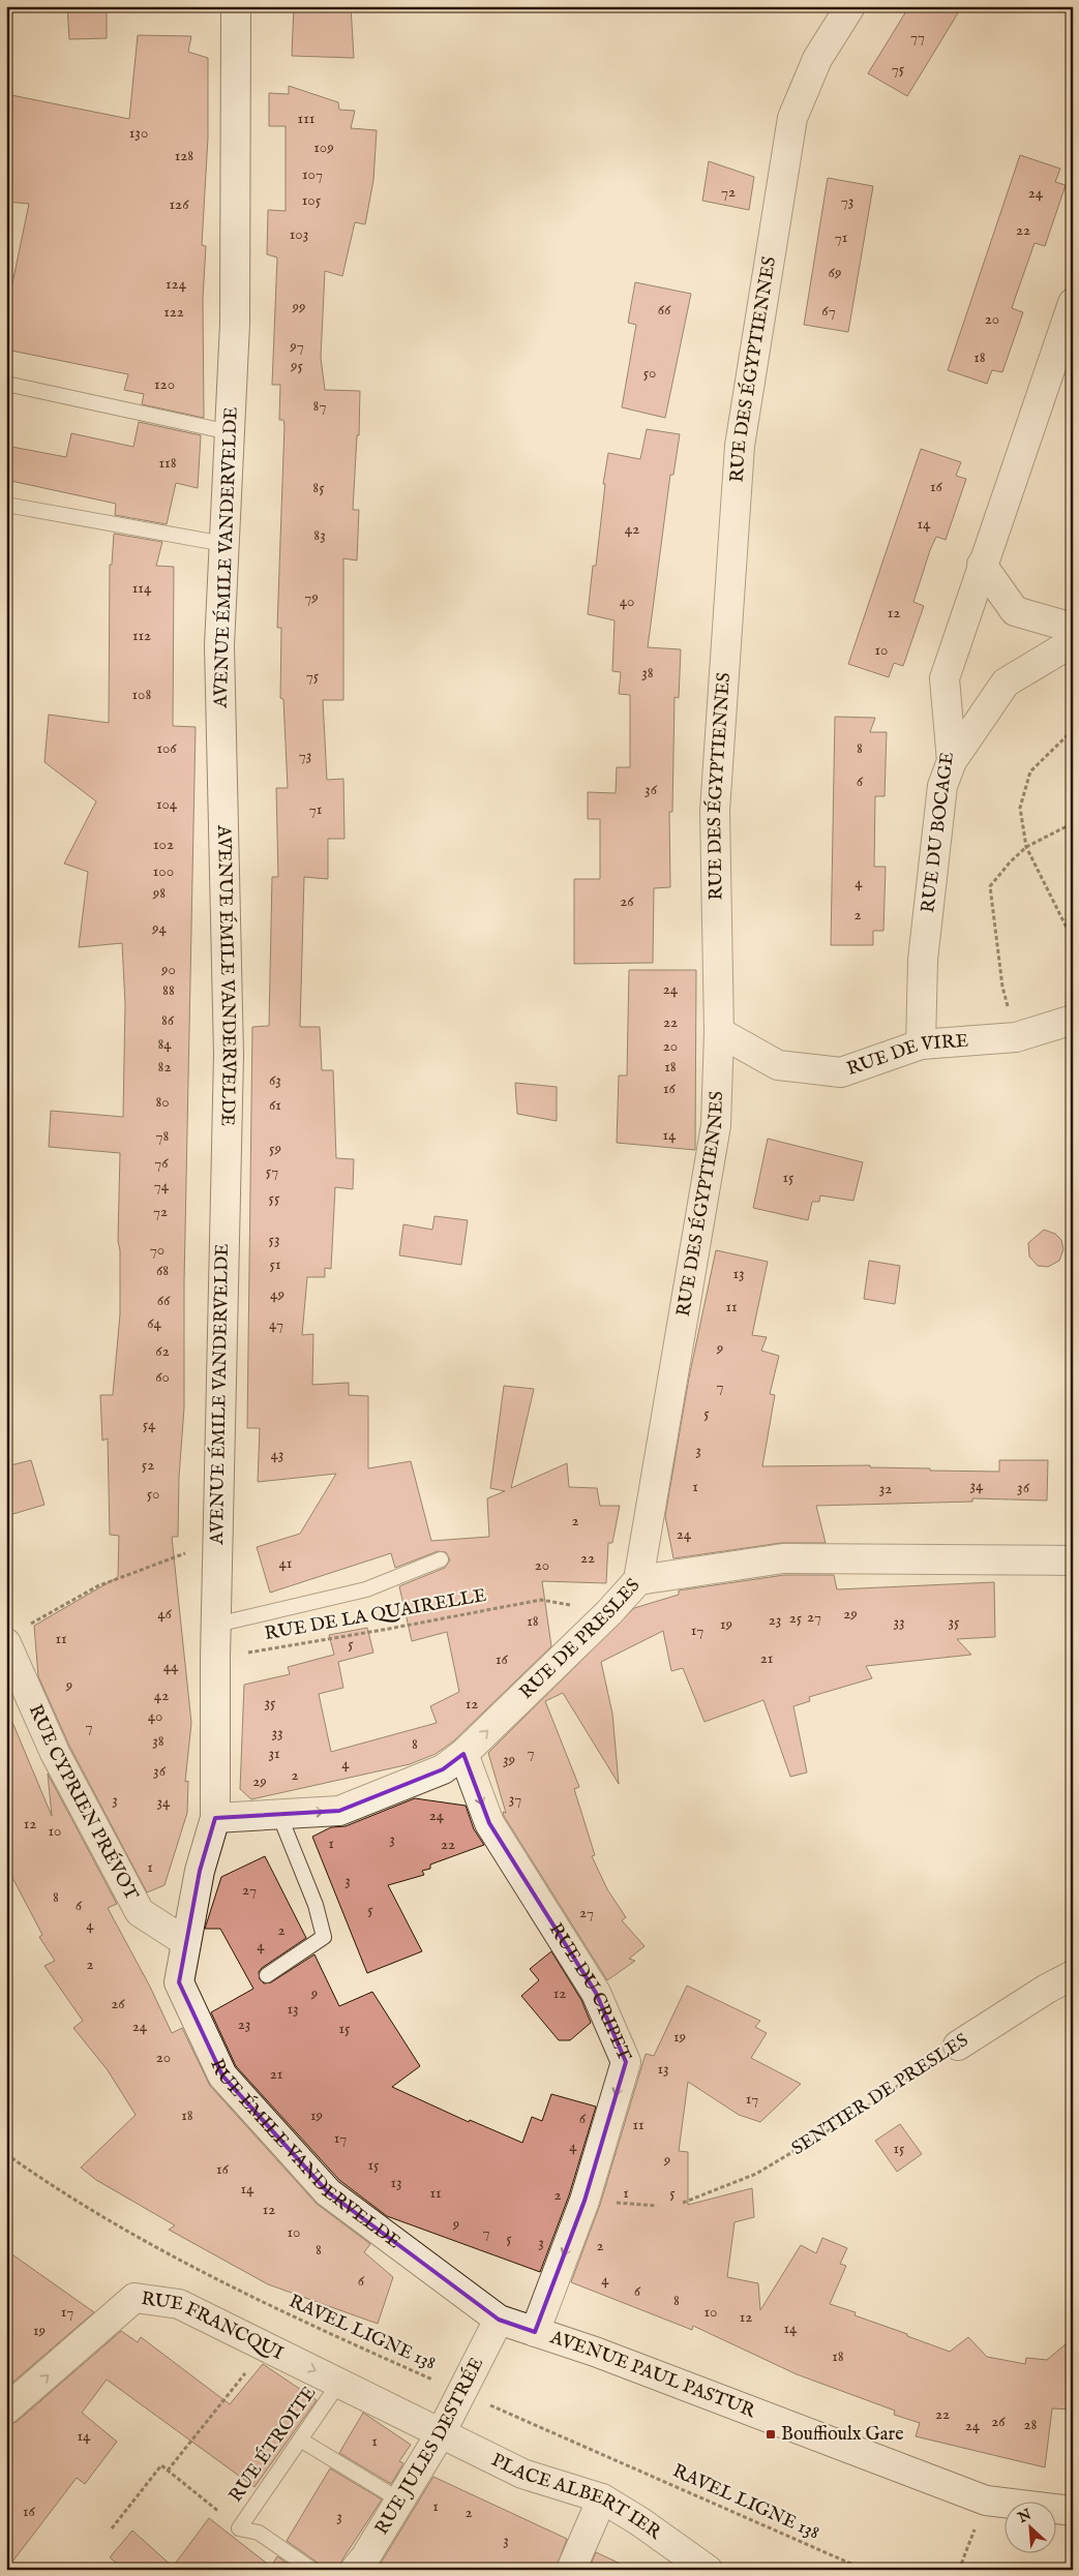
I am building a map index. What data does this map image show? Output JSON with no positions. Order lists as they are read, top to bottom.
{
  "streets": {
    "street": [
      "RUE DES ÉGYPTIENNES",
      "AVENUE ÉMILE VANDERVELDE",
      "RUE DU BOCAGE",
      "RUE DE VIRE",
      "RUE DE PRESLES",
      "RUE CYPRIEN PRÉVOT",
      "RUE DU CRIPET",
      "SENTIER DE PRESLES",
      "RUE ÉMILE VANDERVELDE",
      "RUE FRANCQUI",
      "AVENUE PAUL PASTUR",
      "RUE JULES DESTRÉE",
      "PLACE ALBERT IER"
    ],
    "lane": ["RUE ÉTROITE"],
    "path": ["RUE DE LA QUAIRELLE", "RAVEL LIGNE 138"]
  },
  "crossings": [
    ["RUE DES ÉGYPTIENNES", "RUE DE VIRE"],
    ["RUE DES ÉGYPTIENNES", "RUE DE PRESLES"],
    ["AVENUE ÉMILE VANDERVELDE", "RUE DE LA QUAIRELLE"],
    ["AVENUE ÉMILE VANDERVELDE", "RUE DE PRESLES"],
    ["AVENUE ÉMILE VANDERVELDE", "RUE CYPRIEN PRÉVOT"],
    ["AVENUE ÉMILE VANDERVELDE", "RUE ÉMILE VANDERVELDE"],
    ["RUE DU BOCAGE", "RUE DE VIRE"],
    ["RUE DE PRESLES", "RUE DU CRIPET"],
    ["RUE CYPRIEN PRÉVOT", "RUE ÉMILE VANDERVELDE"],
    ["RUE DU CRIPET", "AVENUE PAUL PASTUR"],
    ["RUE ÉMILE VANDERVELDE", "AVENUE PAUL PASTUR"],
    ["RUE ÉMILE VANDERVELDE", "RUE JULES DESTRÉE"],
    ["RUE FRANCQUI", "RUE ÉTROITE"],
    ["RUE FRANCQUI", "RUE JULES DESTRÉE"],
    ["RUE FRANCQUI", "PLACE ALBERT IER"],
    ["RAVEL LIGNE 138", "RUE JULES DESTRÉE"],
    ["AVENUE PAUL PASTUR", "RUE JULES DESTRÉE"],
    ["RUE JULES DESTRÉE", "PLACE ALBERT IER"]
  ],
  "one_way": ["RUE DE PRESLES", "RUE DU CRIPET", "RUE FRANCQUI"],
  "places": {
    "transit": ["Bouffioulx Gare"]
  },
  "house_numbers": [
    "77",
    "75",
    "111",
    "130",
    "109",
    "128",
    "107",
    "72",
    "24",
    "105",
    "73",
    "126",
    "22",
    "103",
    "71",
    "69",
    "124",
    "99",
    "66",
    "67",
    "122",
    "20",
    "97",
    "18",
    "95",
    "50",
    "120",
    "87",
    "118",
    "16",
    "85",
    "14",
    "42",
    "83",
    "114",
    "79",
    "40",
    "12",
    "112",
    "10",
    "38",
    "75",
    "108",
    "106",
    "8",
    "73",
    "6",
    "36",
    "104",
    "71",
    "102",
    "100",
    "4",
    "98",
    "26",
    "2",
    "94",
    "90",
    "24",
    "88",
    "86",
    "22",
    "84",
    "20",
    "82",
    "18",
    "63",
    "16",
    "80",
    "61",
    "14",
    "78",
    "59",
    "76",
    "57",
    "15",
    "74",
    "55",
    "72",
    "53",
    "70",
    "51",
    "68",
    "13",
    "49",
    "66",
    "11",
    "64",
    "47",
    "9",
    "62",
    "60",
    "7",
    "5",
    "54",
    "3",
    "43",
    "52",
    "34",
    "1",
    "36",
    "32",
    "50",
    "2",
    "24",
    "22",
    "41",
    "20",
    "46",
    "29",
    "27",
    "25",
    "23",
    "18",
    "33",
    "35",
    "19",
    "17",
    "11",
    "5",
    "21",
    "16",
    "44",
    "9",
    "42",
    "35",
    "12",
    "40",
    "7",
    "33",
    "38",
    "8",
    "7",
    "31",
    "39",
    "4",
    "36",
    "2",
    "29",
    "37",
    "3",
    "34",
    "24",
    "12",
    "10",
    "3",
    "1",
    "22",
    "1",
    "3",
    "27",
    "8",
    "6",
    "5",
    "27",
    "4",
    "2",
    "4",
    "2",
    "9",
    "12",
    "26",
    "13",
    "23",
    "24",
    "15",
    "19",
    "20",
    "13",
    "21",
    "17",
    "18",
    "19",
    "6",
    "11",
    "17",
    "4",
    "15",
    "9",
    "15",
    "16",
    "13",
    "14",
    "11",
    "1",
    "5",
    "2",
    "12",
    "9",
    "10",
    "7",
    "5",
    "3",
    "2",
    "8",
    "4",
    "6",
    "6",
    "8",
    "17",
    "10",
    "12",
    "14",
    "19",
    "18",
    "22",
    "26",
    "28",
    "24",
    "14",
    "1",
    "1",
    "16",
    "2",
    "3",
    "3"
  ],
  "north": "top left"
}
